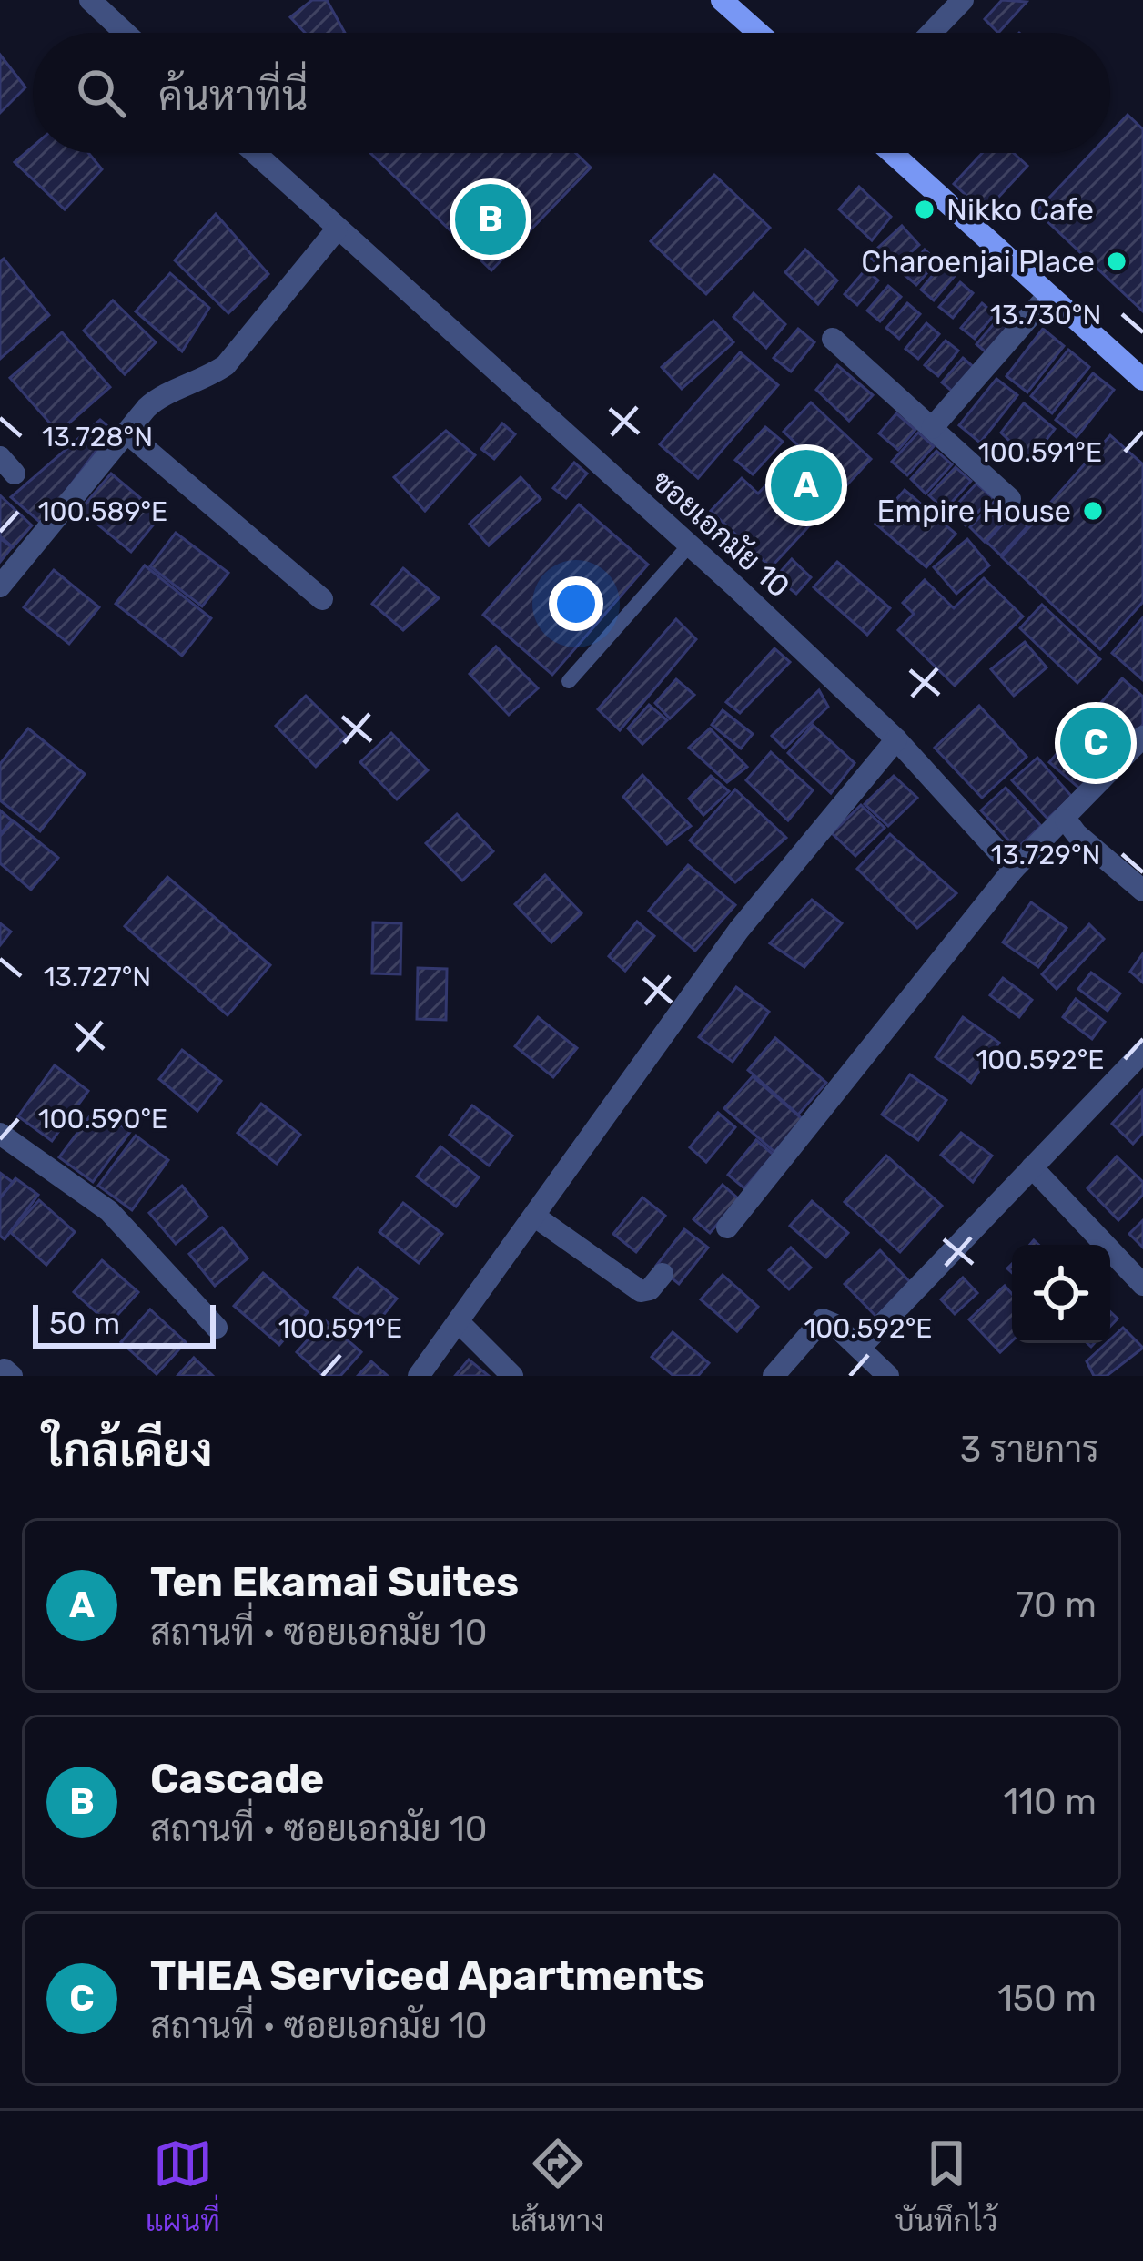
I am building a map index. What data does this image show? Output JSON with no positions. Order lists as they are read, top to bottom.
{
  "streets": {
    "street": ["ซอยเอกมัย 10"]
  },
  "places": ["Nikko Cafe", "Charoenjai Place", "Empire House"],
  "scale_bar": "50 m",
  "page": {
    "search": "ค้นหาที่นี่",
    "pins": ["B", "A", "C"],
    "scale": "50 m",
    "heading": ["ใกล้เคียง", "3 รายการ"],
    "list": [
      {
        "mark": "A",
        "name": "Ten Ekamai Suites",
        "note": "สถานที่ · ซอยเอกมัย 10",
        "value": "70 m"
      },
      {
        "mark": "B",
        "name": "Cascade",
        "note": "สถานที่ · ซอยเอกมัย 10",
        "value": "110 m"
      },
      {
        "mark": "C",
        "name": "THEA Serviced Apartments",
        "note": "สถานที่ · ซอยเอกมัย 10",
        "value": "150 m"
      }
    ],
    "nav": ["แผนที่", "เส้นทาง", "บันทึกไว้"]
  },
  "coordinates": [
    "13.730°N",
    "13.728°N",
    "100.591°E",
    "100.589°E",
    "13.729°N",
    "13.727°N",
    "100.592°E",
    "100.590°E"
  ]
}
